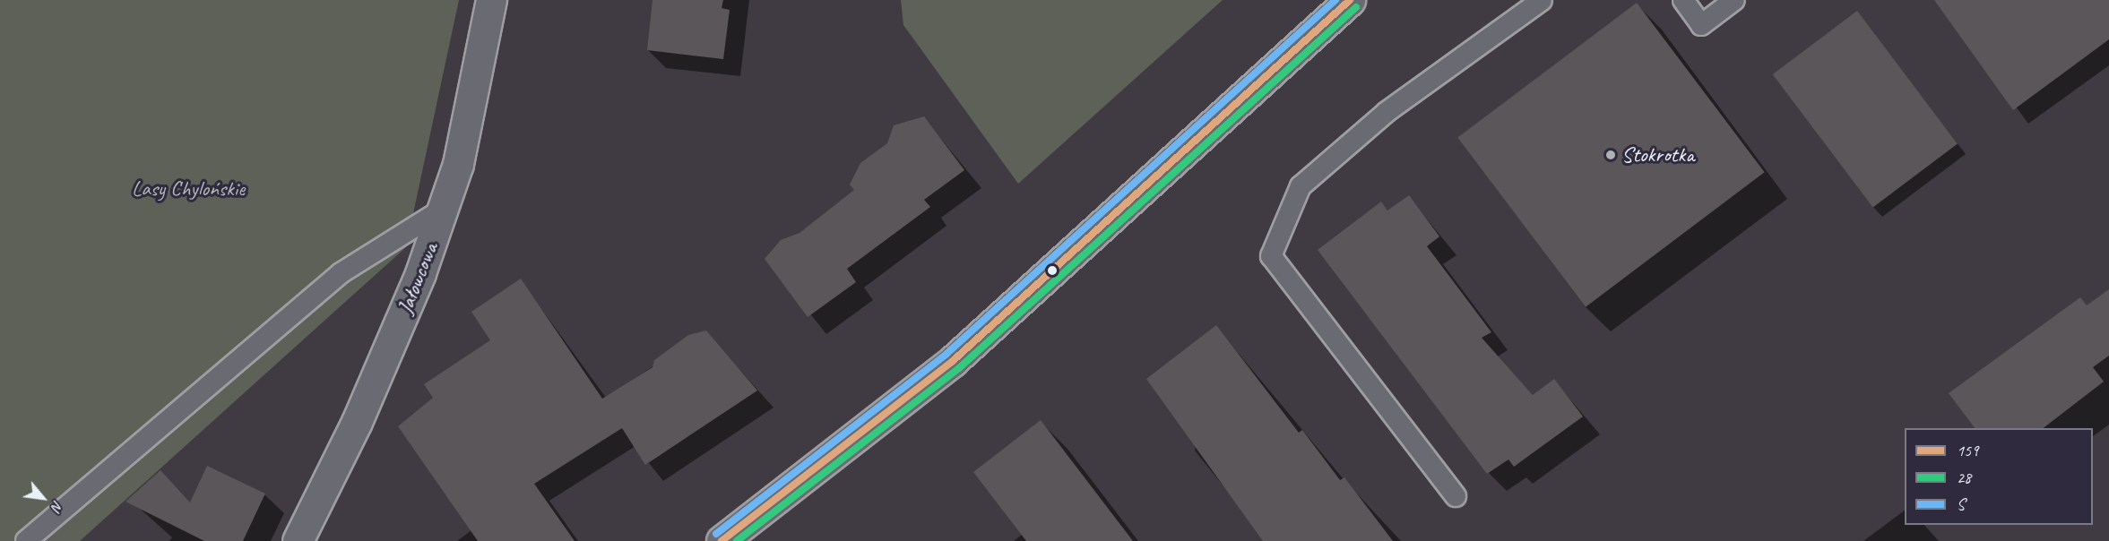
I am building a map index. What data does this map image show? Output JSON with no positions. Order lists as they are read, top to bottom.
{
  "streets": {
    "street": ["Jałowcowa"]
  },
  "parks": ["Lasy Chylońskie"],
  "places": ["Stokrotka"],
  "lines": ["transit line 159", "transit line S", "transit line 28"],
  "legend": ["159", "28", "S"],
  "north": "bottom right"
}
